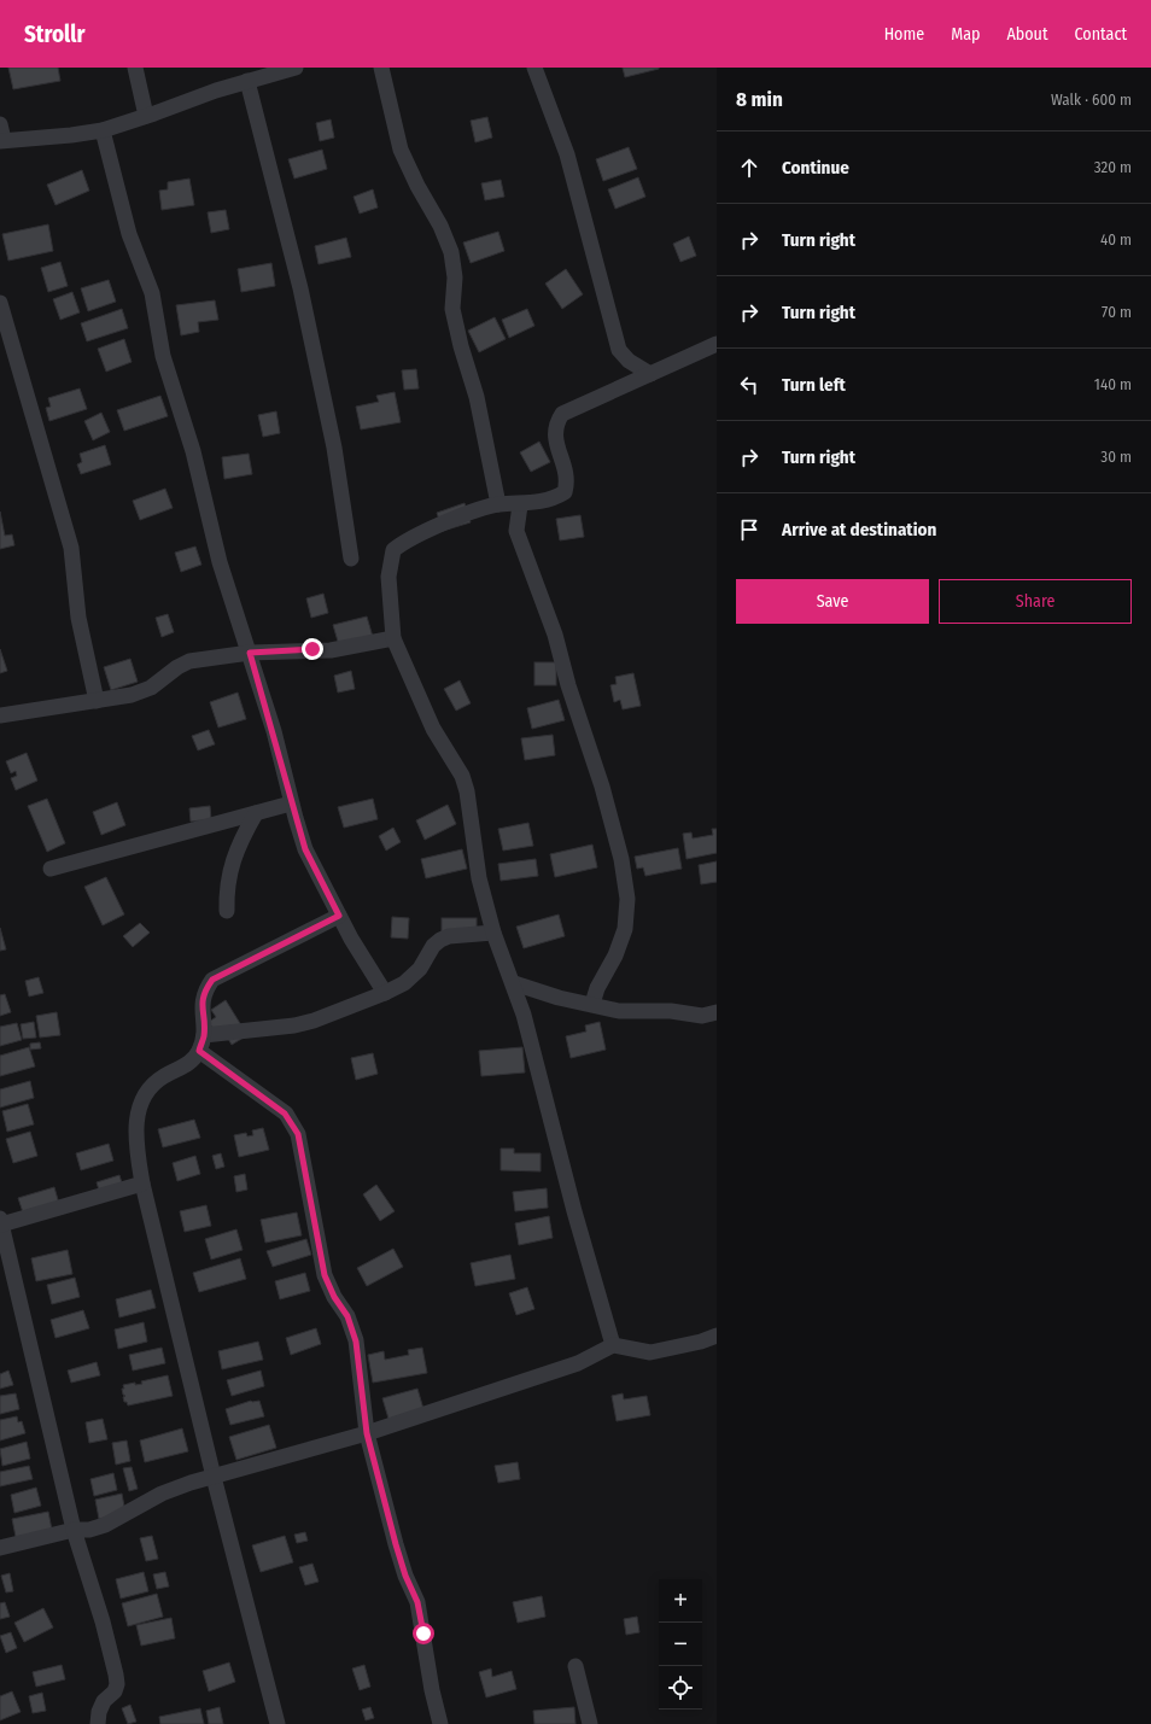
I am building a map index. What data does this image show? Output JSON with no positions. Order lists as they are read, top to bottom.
{
  "page": {
    "header": "Strollr",
    "nav": [
      "Home",
      "Map",
      "About",
      "Contact"
    ],
    "heading": ["8 min", "Walk · 600 m"],
    "list": [
      ["Continue", "320 m"],
      ["Turn right", "40 m"],
      ["Turn right", "70 m"],
      ["Turn left", "140 m"],
      ["Turn right", "30 m"],
      "Arrive at destination"
    ],
    "buttons": ["Save", "Share"],
    "map_buttons": ["+", "−"]
  }
}
